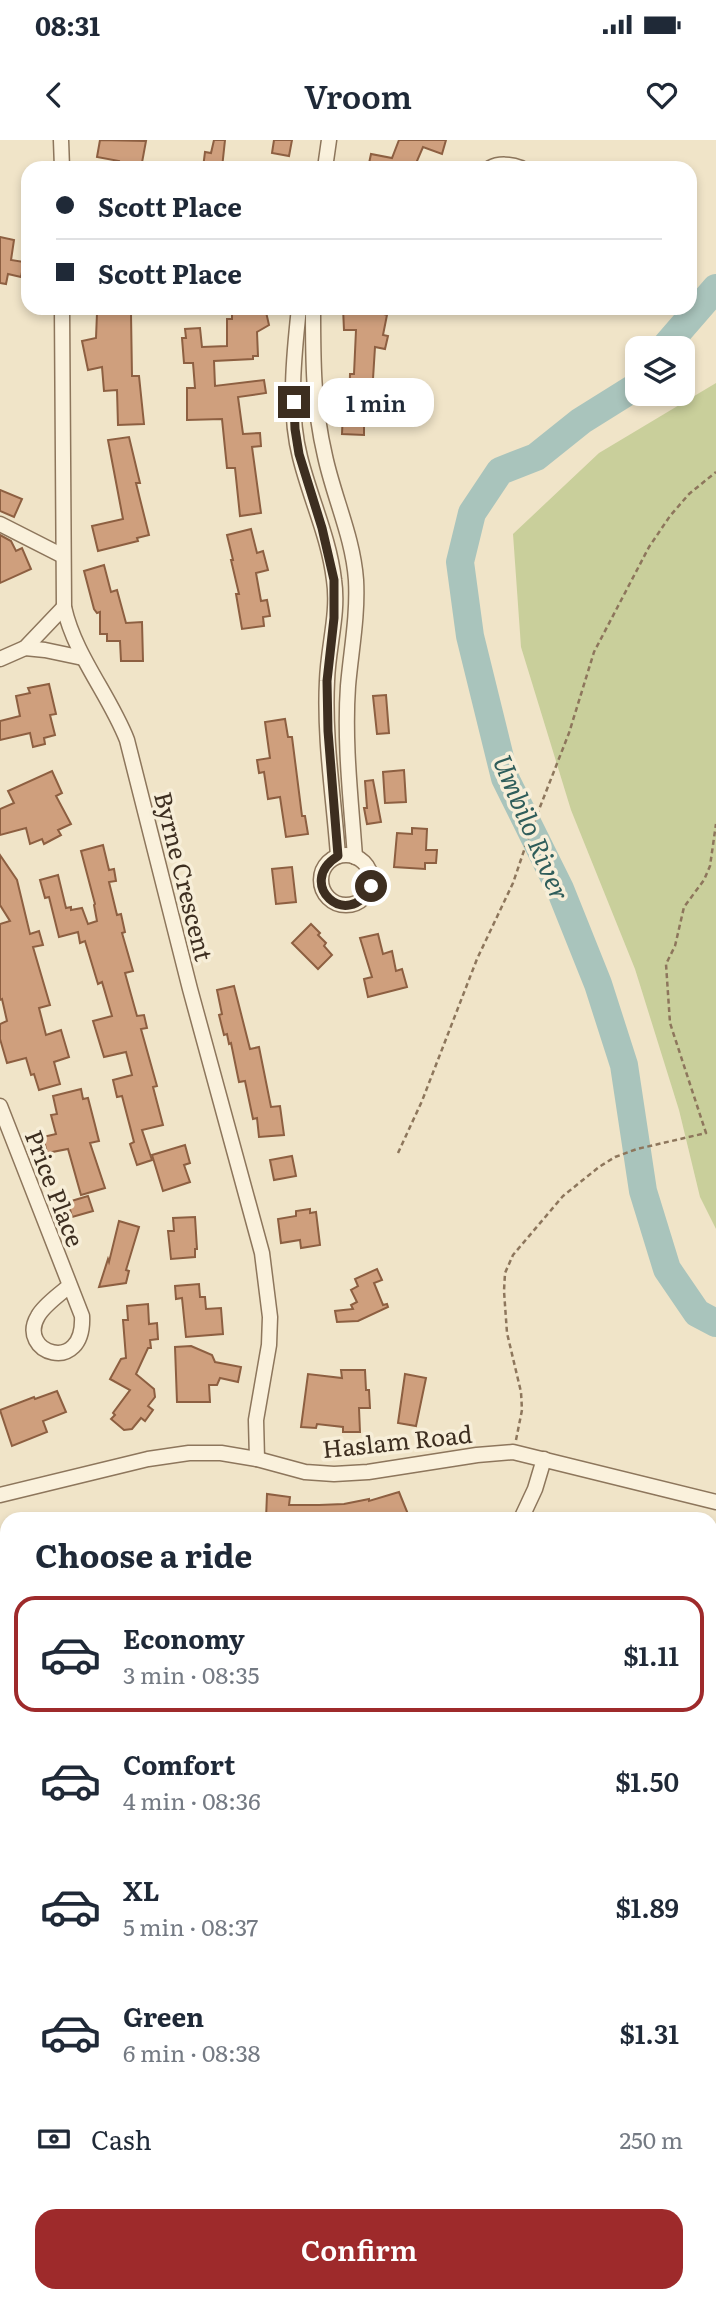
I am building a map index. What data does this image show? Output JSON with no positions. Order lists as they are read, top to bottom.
{
  "streets": {
    "street": ["Byrne Crescent", "Price Place", "Haslam Road"]
  },
  "crossings": [
    ["Byrne Crescent", "Haslam Road"]
  ],
  "water": ["Umbilo River"],
  "page": {
    "status": "08:31",
    "header": "Vroom",
    "banner": ["Scott Place", "Scott Place"],
    "bubble": "1 min",
    "heading": "Choose a ride",
    "list": [
      {
        "name": "Economy",
        "note": "3 min · 08:35",
        "value": "$1.11"
      },
      {
        "name": "Comfort",
        "note": "4 min · 08:36",
        "value": "$1.50"
      },
      {
        "name": "XL",
        "note": "5 min · 08:37",
        "value": "$1.89"
      },
      {
        "name": "Green",
        "note": "6 min · 08:38",
        "value": "$1.31"
      }
    ],
    "pay": ["Cash", "250 m"],
    "buttons": "Confirm"
  }
}
